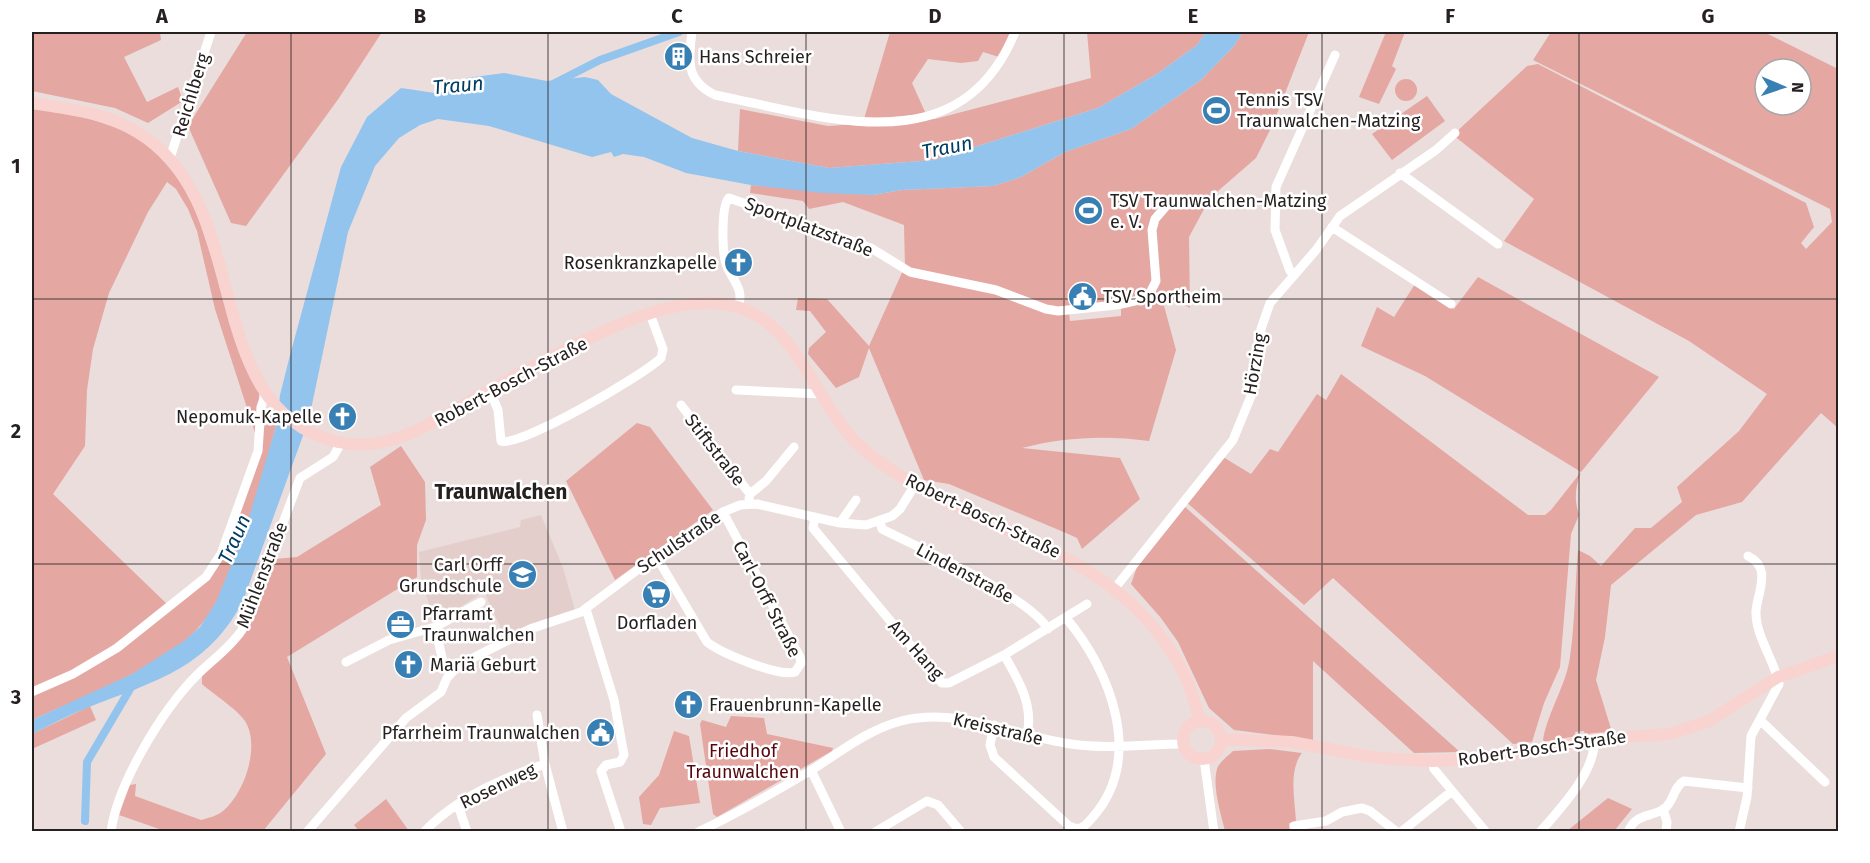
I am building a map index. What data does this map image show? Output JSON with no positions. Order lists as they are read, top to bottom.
{
  "streets": {
    "main road": ["Robert-Bosch-Straße"],
    "street": [
      "Reichlberg",
      "Sportplatzstraße",
      "Hörzing",
      "Stiftstraße",
      "Schulstraße",
      "Lindenstraße",
      "Mühlenstraße",
      "Carl-Orff Straße",
      "Am Hang",
      "Kreisstraße",
      "Rosenweg"
    ]
  },
  "crossings": [
    ["Sportplatzstraße", "Robert-Bosch-Straße"],
    ["Hörzing", "Robert-Bosch-Straße"],
    ["Robert-Bosch-Straße", "Mühlenstraße"],
    ["Robert-Bosch-Straße", "Kreisstraße"],
    ["Stiftstraße", "Schulstraße"],
    ["Schulstraße", "Lindenstraße"],
    ["Schulstraße", "Carl-Orff Straße"],
    ["Schulstraße", "Am Hang"],
    ["Lindenstraße", "Am Hang"]
  ],
  "districts": ["Traunwalchen"],
  "water": ["Traun"],
  "parks": ["Friedhof Traunwalchen"],
  "places": {
    "building": ["Hans Schreier"],
    "sports": ["Tennis TSV Traunwalchen-Matzing", "TSV Traunwalchen-Matzing e. V."],
    "church": [
      "Rosenkranzkapelle",
      "Nepomuk-Kapelle",
      "Mariä Geburt",
      "Frauenbrunn-Kapelle"
    ],
    "public building": ["TSV Sportheim", "Pfarrheim Traunwalchen"],
    "school or university": ["Carl Orff Grundschule"],
    "supermarket": ["Dorfladen"],
    "office": ["Pfarramt Traunwalchen"]
  },
  "north": "right",
  "grid": {
    "columns": [
      "A",
      "B",
      "C",
      "D",
      "E",
      "F",
      "G"
    ],
    "rows": ["1", "2", "3"]
  }
}
